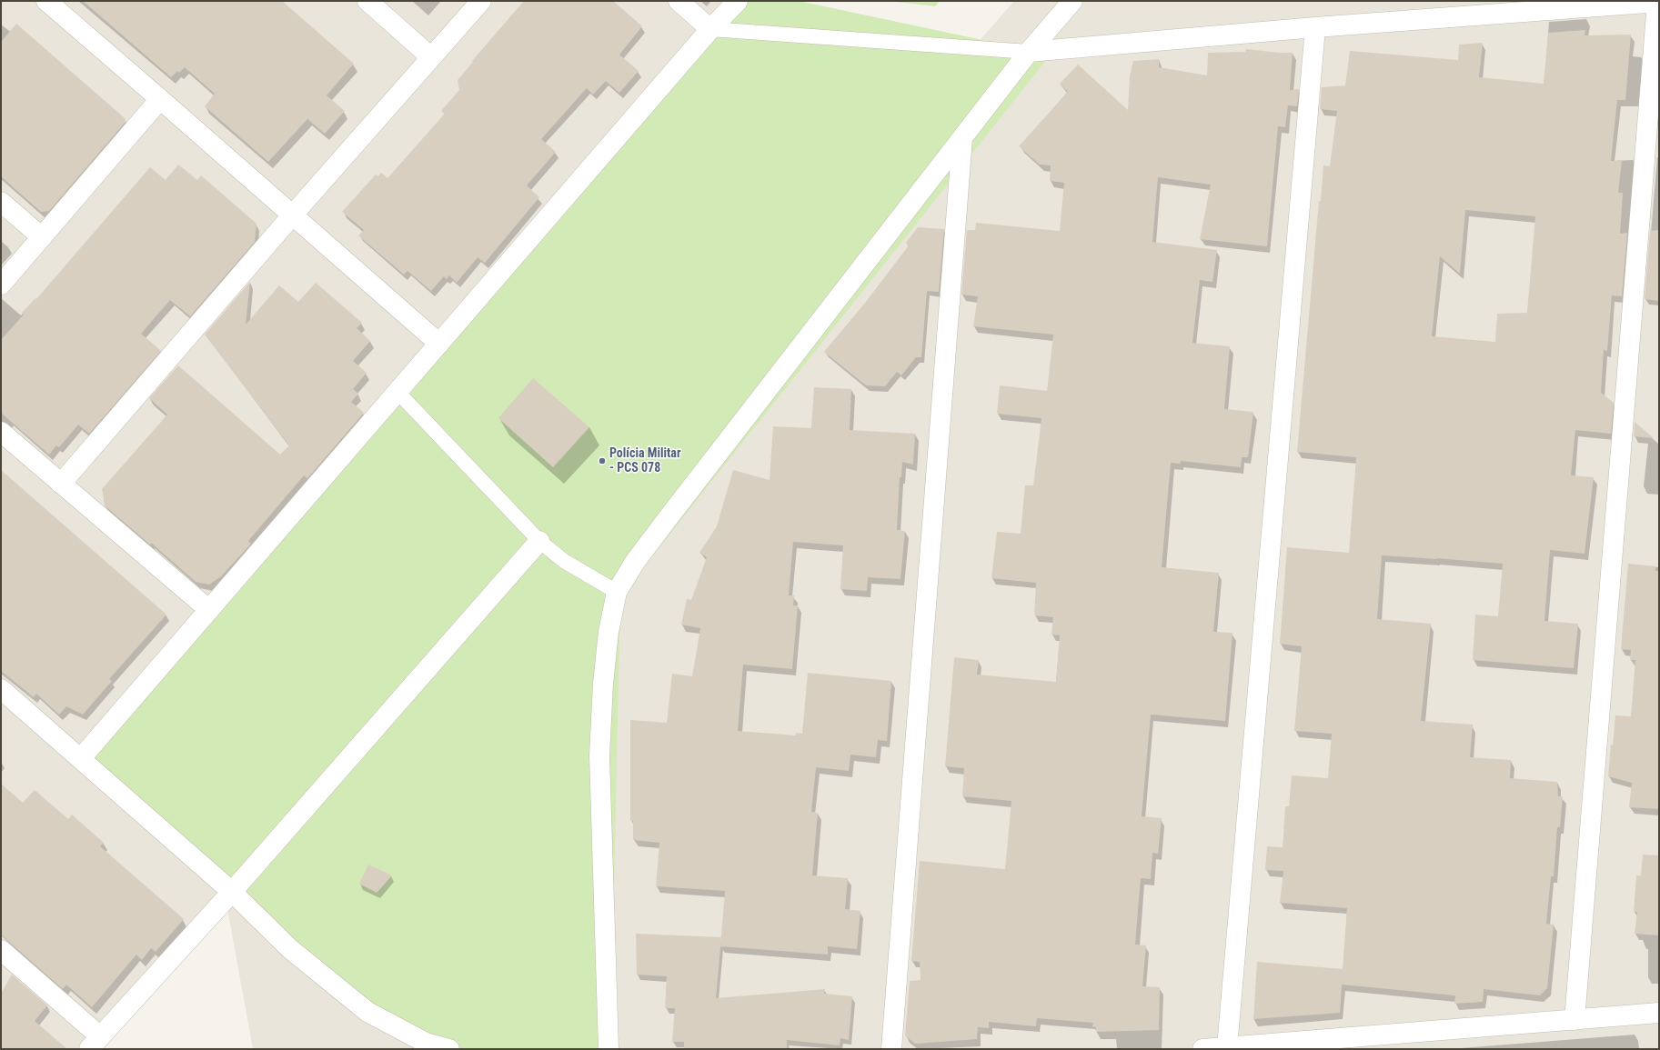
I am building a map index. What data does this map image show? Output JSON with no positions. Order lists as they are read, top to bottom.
{
  "places": ["Polícia Militar - PCS 078"]
}
